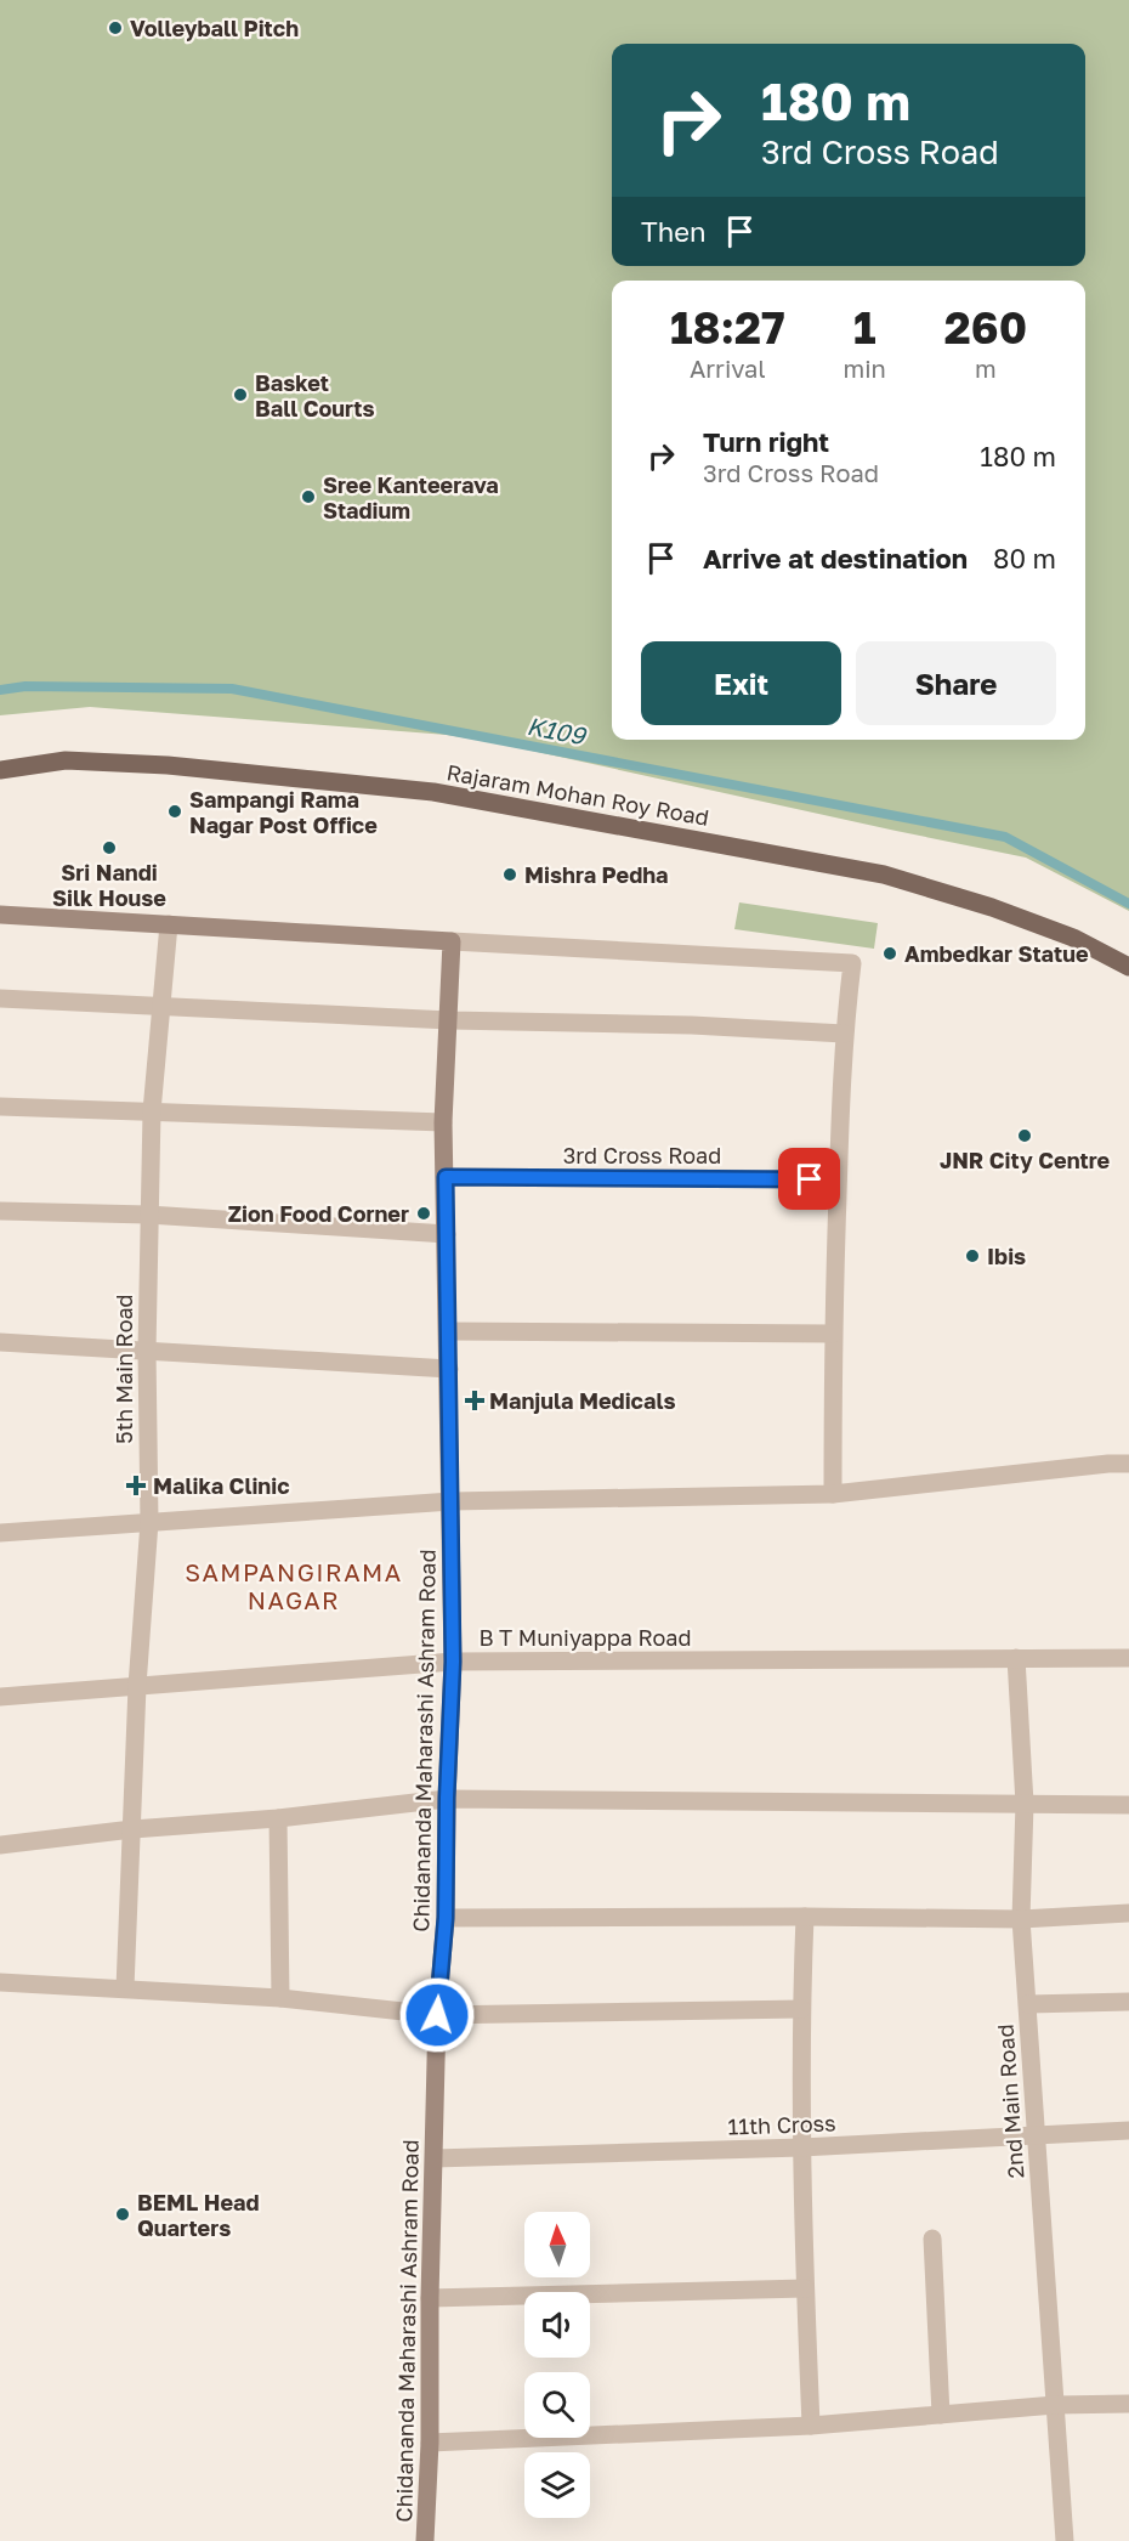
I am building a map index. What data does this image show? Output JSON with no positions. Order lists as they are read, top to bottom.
{
  "streets": {
    "main road": ["Rajaram Mohan Roy Road"],
    "street": [
      "3rd Cross Road",
      "5th Main Road",
      "B T Muniyappa Road",
      "Chidananda Maharashi Ashram Road",
      "2nd Main Road",
      "11th Cross"
    ]
  },
  "crossings": [
    ["3rd Cross Road", "Chidananda Maharashi Ashram Road"],
    ["5th Main Road", "B T Muniyappa Road"],
    ["B T Muniyappa Road", "Chidananda Maharashi Ashram Road"],
    ["B T Muniyappa Road", "2nd Main Road"],
    ["Chidananda Maharashi Ashram Road", "11th Cross"],
    ["2nd Main Road", "11th Cross"]
  ],
  "districts": ["SAMPANGIRAMA NAGAR"],
  "water": ["K109"],
  "places": {
    "other": [
      "Volleyball Pitch",
      "Basket Ball Courts",
      "Sree Kanteerava Stadium",
      "Sampangi Rama Nagar Post Office",
      "Sri Nandi Silk House",
      "Mishra Pedha",
      "Ambedkar Statue",
      "JNR City Centre",
      "Zion Food Corner",
      "Ibis",
      "BEML Head Quarters"
    ],
    "health": ["Manjula Medicals", "Malika Clinic"]
  },
  "north": "top",
  "page": {
    "turn": ["180 m", "3rd Cross Road"],
    "then": "Then",
    "eta": [
      "18:27",
      "Arrival",
      "1",
      "min",
      "260",
      "m"
    ],
    "list": [
      {
        "name": "Turn right",
        "note": "3rd Cross Road",
        "value": "180 m"
      },
      {
        "name": "Arrive at destination",
        "value": "80 m"
      }
    ],
    "buttons": ["Exit", "Share"]
  }
}
